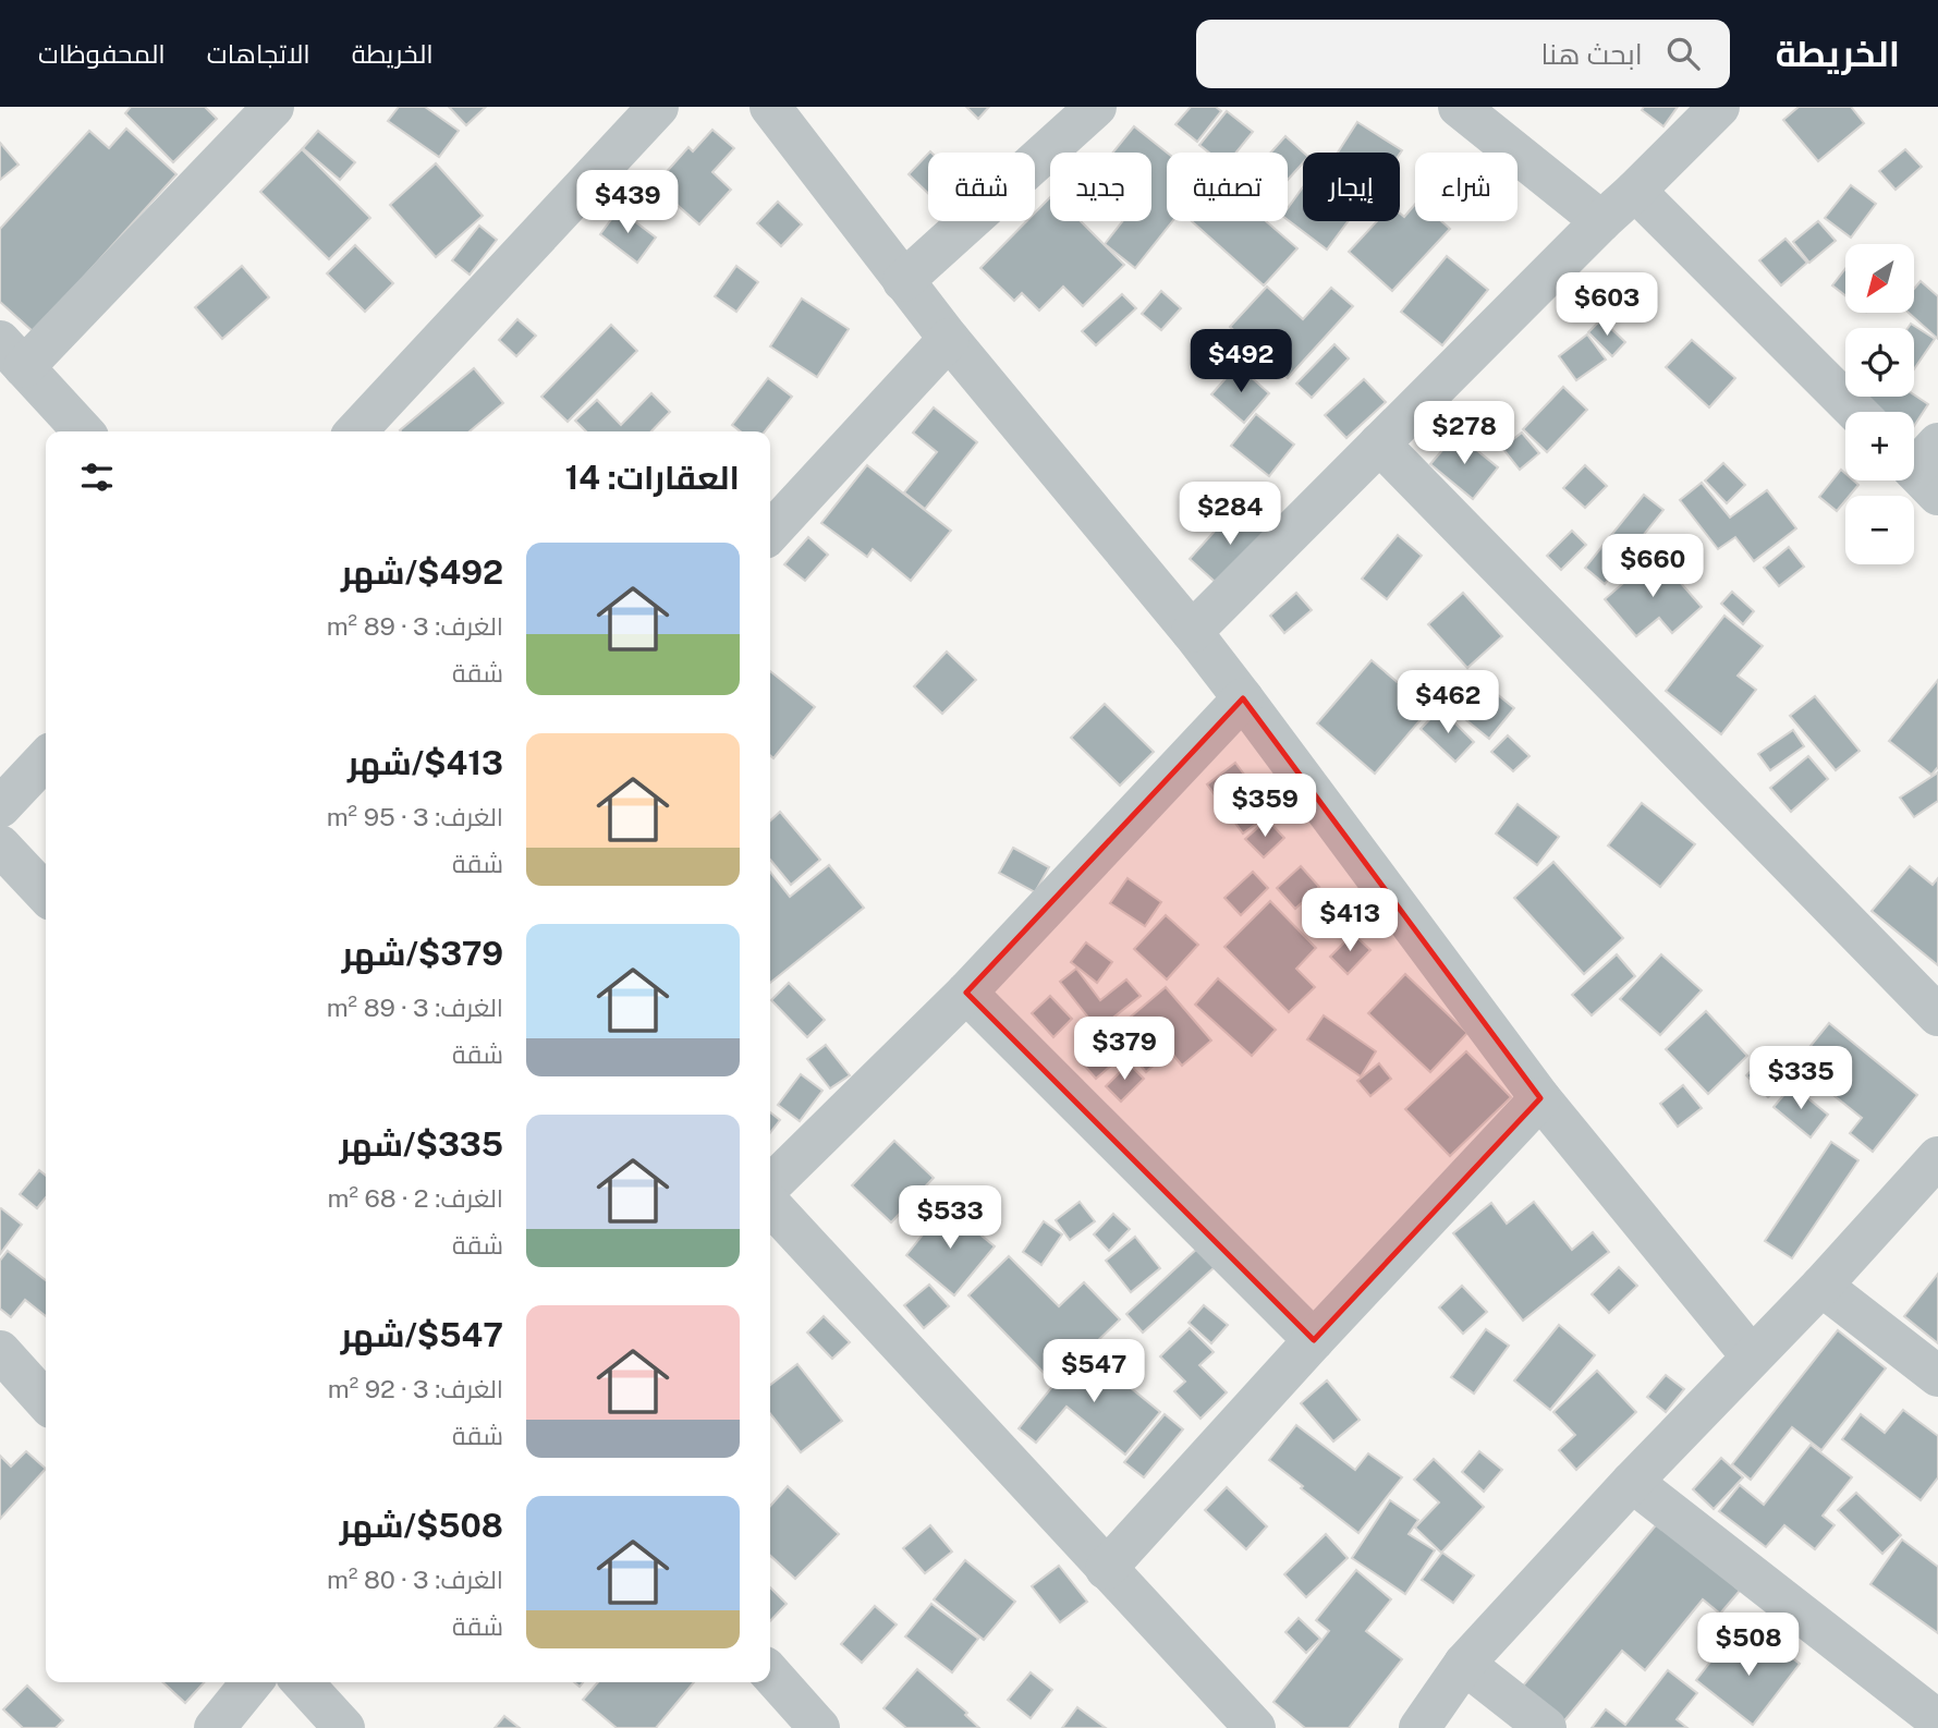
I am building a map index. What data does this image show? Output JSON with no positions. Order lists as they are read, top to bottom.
{
  "north": "bottom left",
  "page": {
    "header": "الخريطة",
    "search": "ابحث هنا",
    "nav": ["الخريطة", "الاتجاهات", "المحفوظات"],
    "chip": [
      "شراء",
      "إيجار",
      "تصفية",
      "جديد",
      "شقة"
    ],
    "price": [
      "$439",
      "$603",
      "$492",
      "$278",
      "$284",
      "$660",
      "$462",
      "$359",
      "$413",
      "$379",
      "$335",
      "$533",
      "$547",
      "$508"
    ],
    "map_buttons": ["+", "−"],
    "heading": "العقارات: 14",
    "list": [
      {
        "name": "$492/شهر",
        "note": "الغرف: 3 · 89 m² · شقة"
      },
      {
        "name": "$413/شهر",
        "note": "الغرف: 3 · 95 m² · شقة"
      },
      {
        "name": "$379/شهر",
        "note": "الغرف: 3 · 89 m² · شقة"
      },
      {
        "name": "$335/شهر",
        "note": "الغرف: 2 · 68 m² · شقة"
      },
      {
        "name": "$547/شهر",
        "note": "الغرف: 3 · 92 m² · شقة"
      },
      {
        "name": "$508/شهر",
        "note": "الغرف: 3 · 80 m² · شقة"
      }
    ]
  }
}
